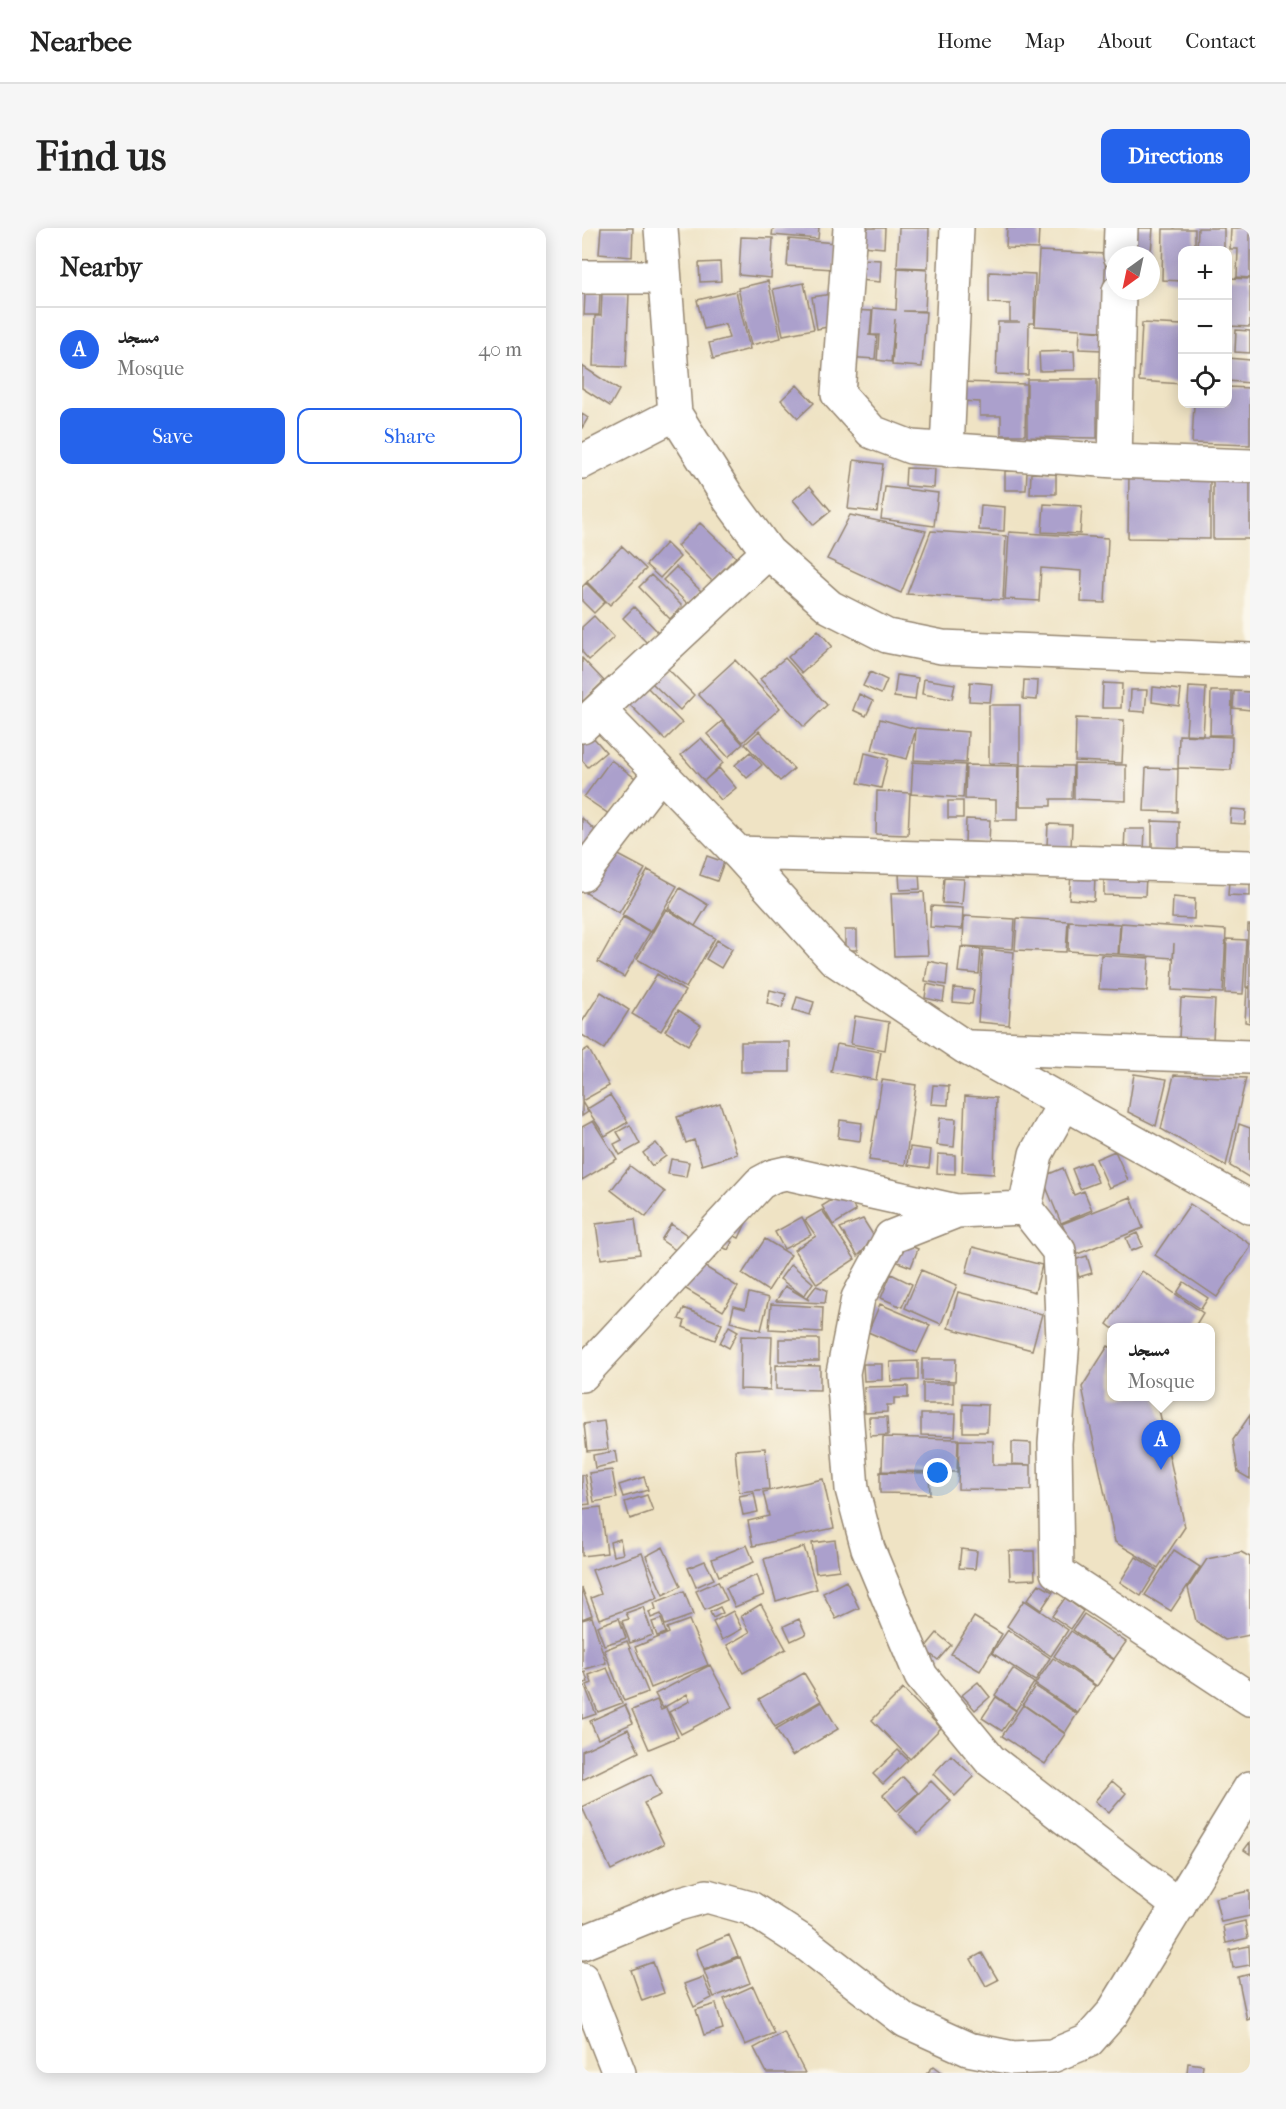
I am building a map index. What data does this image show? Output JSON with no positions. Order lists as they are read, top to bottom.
{
  "north": "bottom left",
  "page": {
    "header": "Nearbee",
    "nav": [
      "Home",
      "Map",
      "About",
      "Contact"
    ],
    "buttons": [
      "Directions",
      ["Save", "Share"]
    ],
    "title": "Find us",
    "heading": "Nearby",
    "map_buttons": ["+", "−"],
    "list": [
      {
        "mark": "A",
        "name": "مسجد",
        "note": "Mosque",
        "value": "40 m"
      }
    ],
    "popup": ["مسجد", "Mosque"],
    "pins": "A"
  }
}
